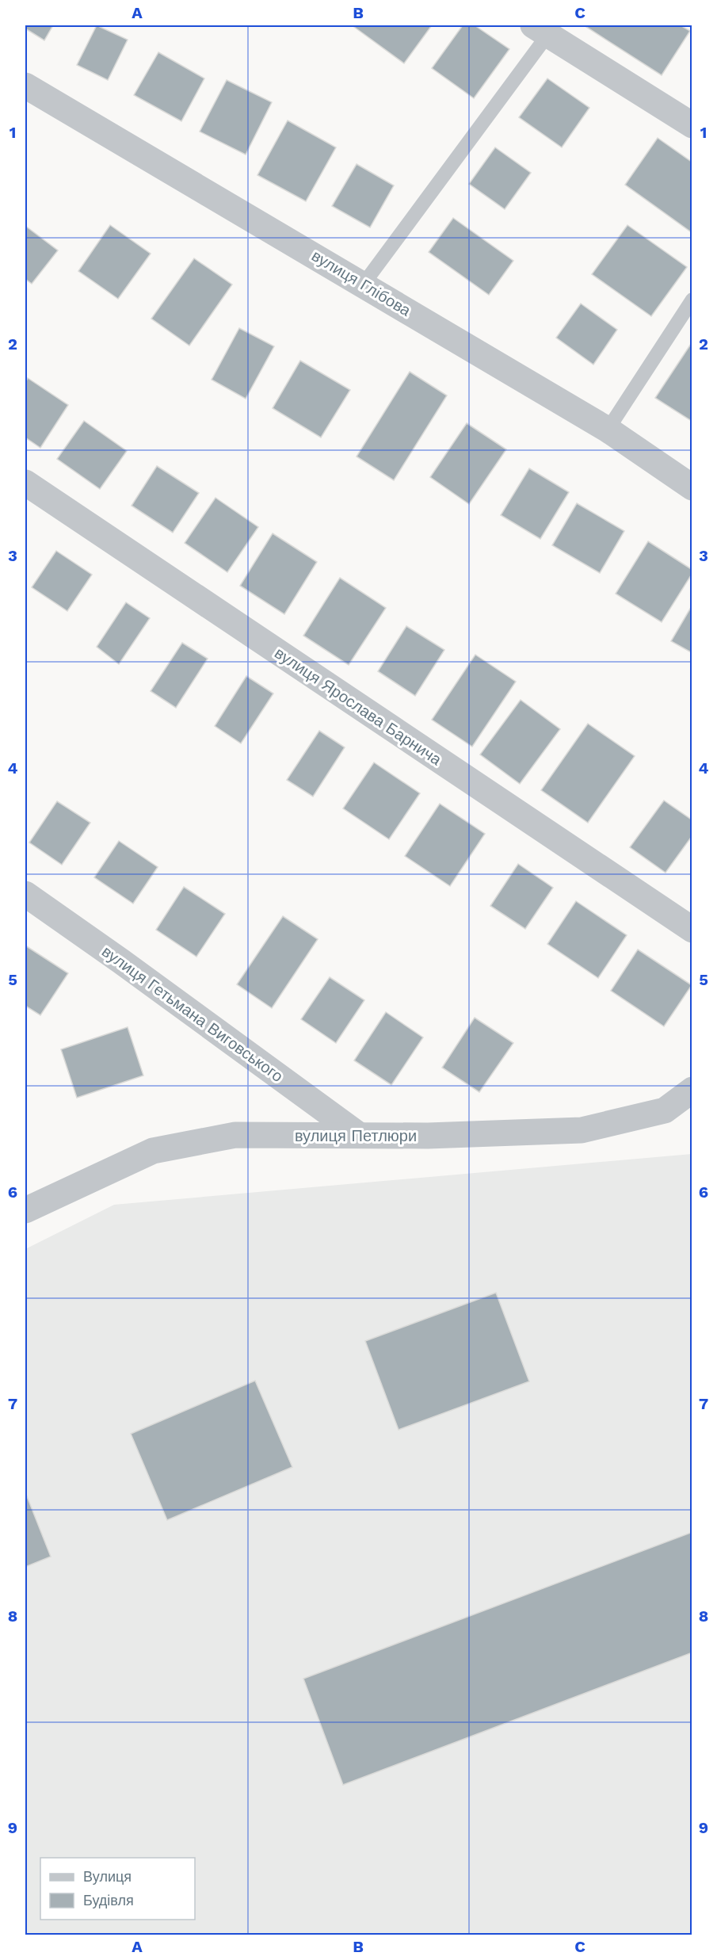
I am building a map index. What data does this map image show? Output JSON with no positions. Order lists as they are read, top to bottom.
{
  "streets": {
    "street": [
      "вулиця Глібова",
      "вулиця Ярослава Барнича",
      "вулиця Гетьмана Виговського",
      "вулиця Петлюри"
    ]
  },
  "crossings": [
    ["вулиця Гетьмана Виговського", "вулиця Петлюри"]
  ],
  "legend": ["Вулиця", "Будівля"],
  "grid": {
    "columns": ["A", "B", "C"],
    "rows": [
      "1",
      "2",
      "3",
      "4",
      "5",
      "6",
      "7",
      "8",
      "9"
    ]
  }
}
